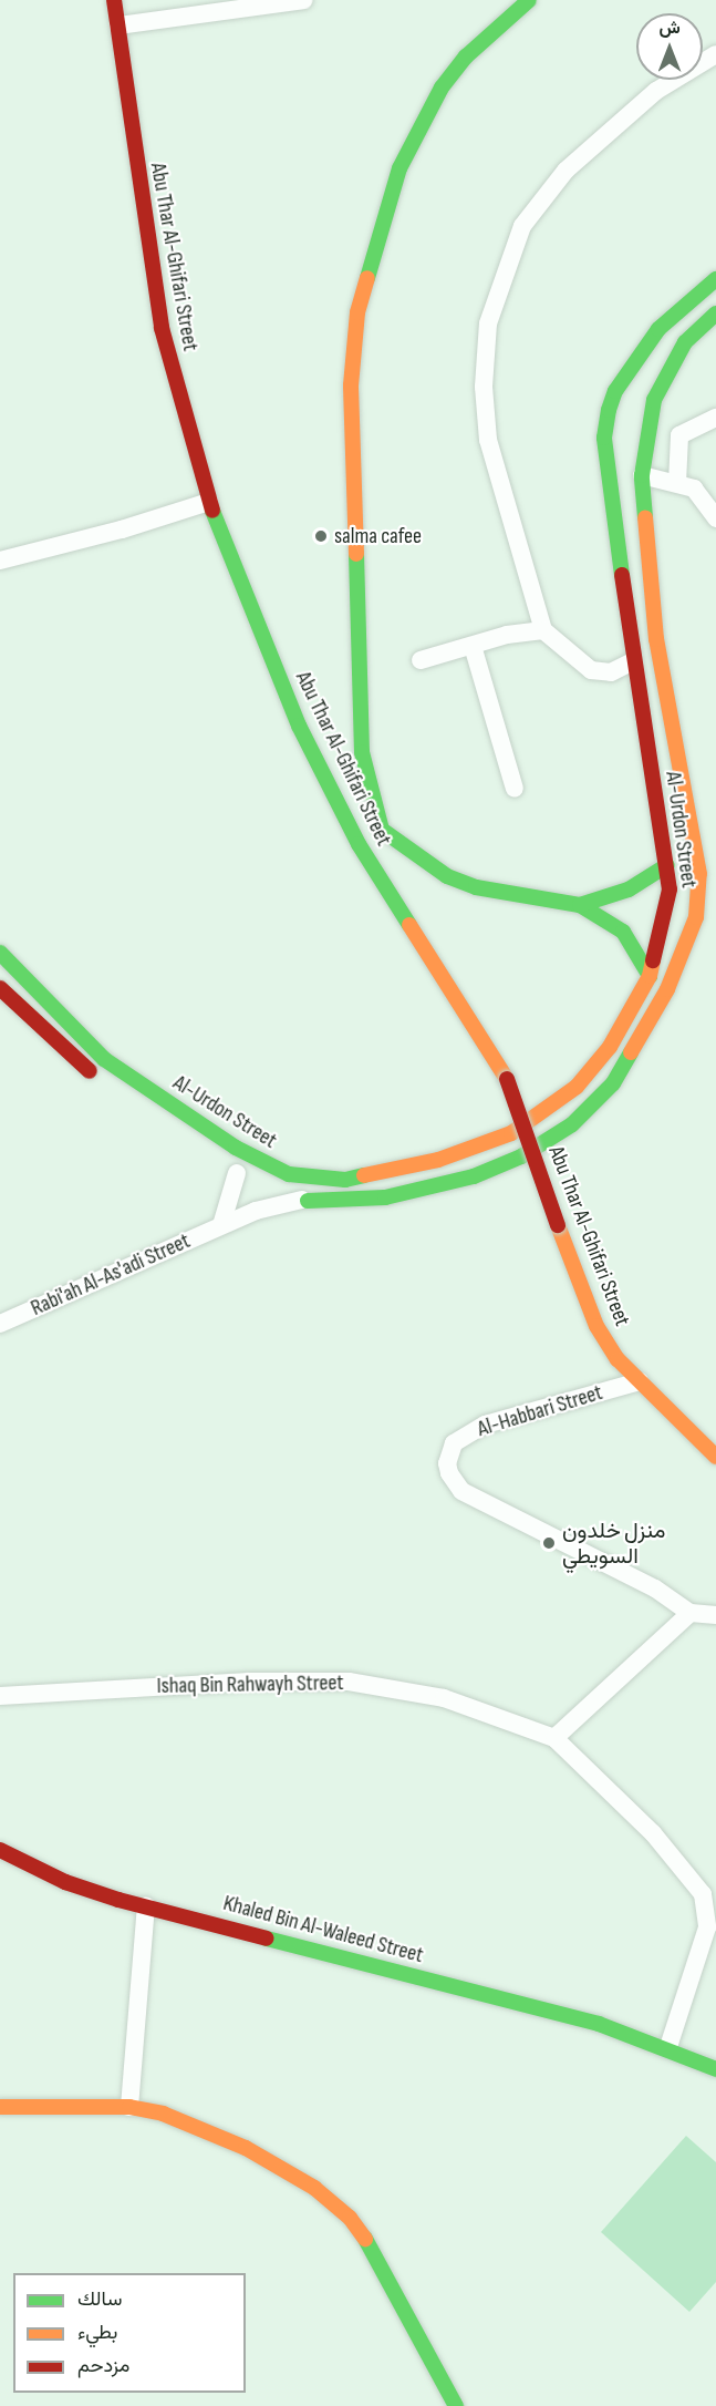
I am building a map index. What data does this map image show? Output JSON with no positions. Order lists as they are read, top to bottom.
{
  "streets": {
    "main road": ["Abu Thar Al-Ghifari Street", "Al-Urdon Street", "Khaled Bin Al-Waleed Street"],
    "street": ["Rabi'ah Al-As'adi Street", "Al-Habbari Street", "Ishaq Bin Rahwayh Street"]
  },
  "crossings": [
    ["Abu Thar Al-Ghifari Street", "Al-Habbari Street"],
    ["Al-Urdon Street", "Rabi'ah Al-As'adi Street"],
    ["Ishaq Bin Rahwayh Street", "Khaled Bin Al-Waleed Street"]
  ],
  "places": ["salma cafee", "منزل خلدون السويطي"],
  "legend": ["سالك", "بطيء", "مزدحم"],
  "north": "top"
}
